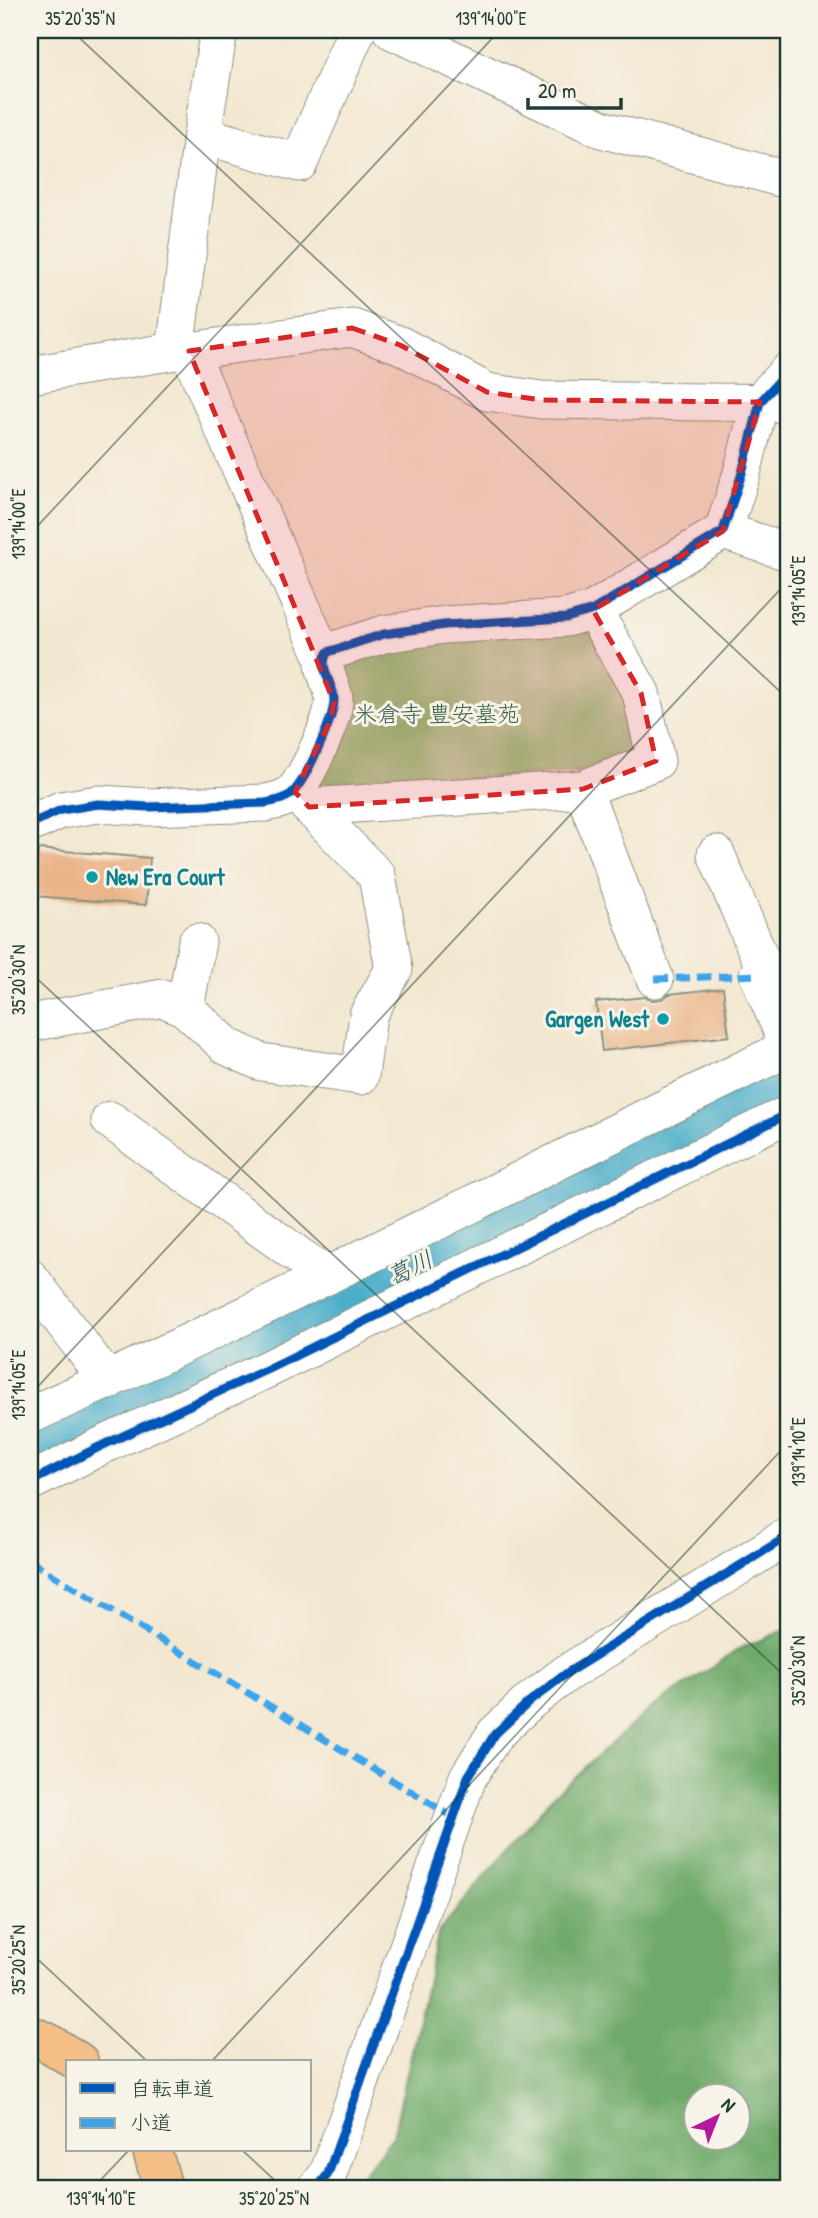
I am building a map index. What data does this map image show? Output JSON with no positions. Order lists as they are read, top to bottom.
{
  "water": ["葛川"],
  "parks": ["米倉寺 豊安墓苑"],
  "places": ["New Era Court", "Gargen West"],
  "legend": ["自転車道", "小道"],
  "scale_bar": "20 m",
  "north": "top right",
  "coordinates": [
    "35°20'35\"N",
    "139°14'00\"E",
    "139°14'05\"E",
    "35°20'30\"N",
    "139°14'10\"E",
    "35°20'25\"N"
  ]
}
